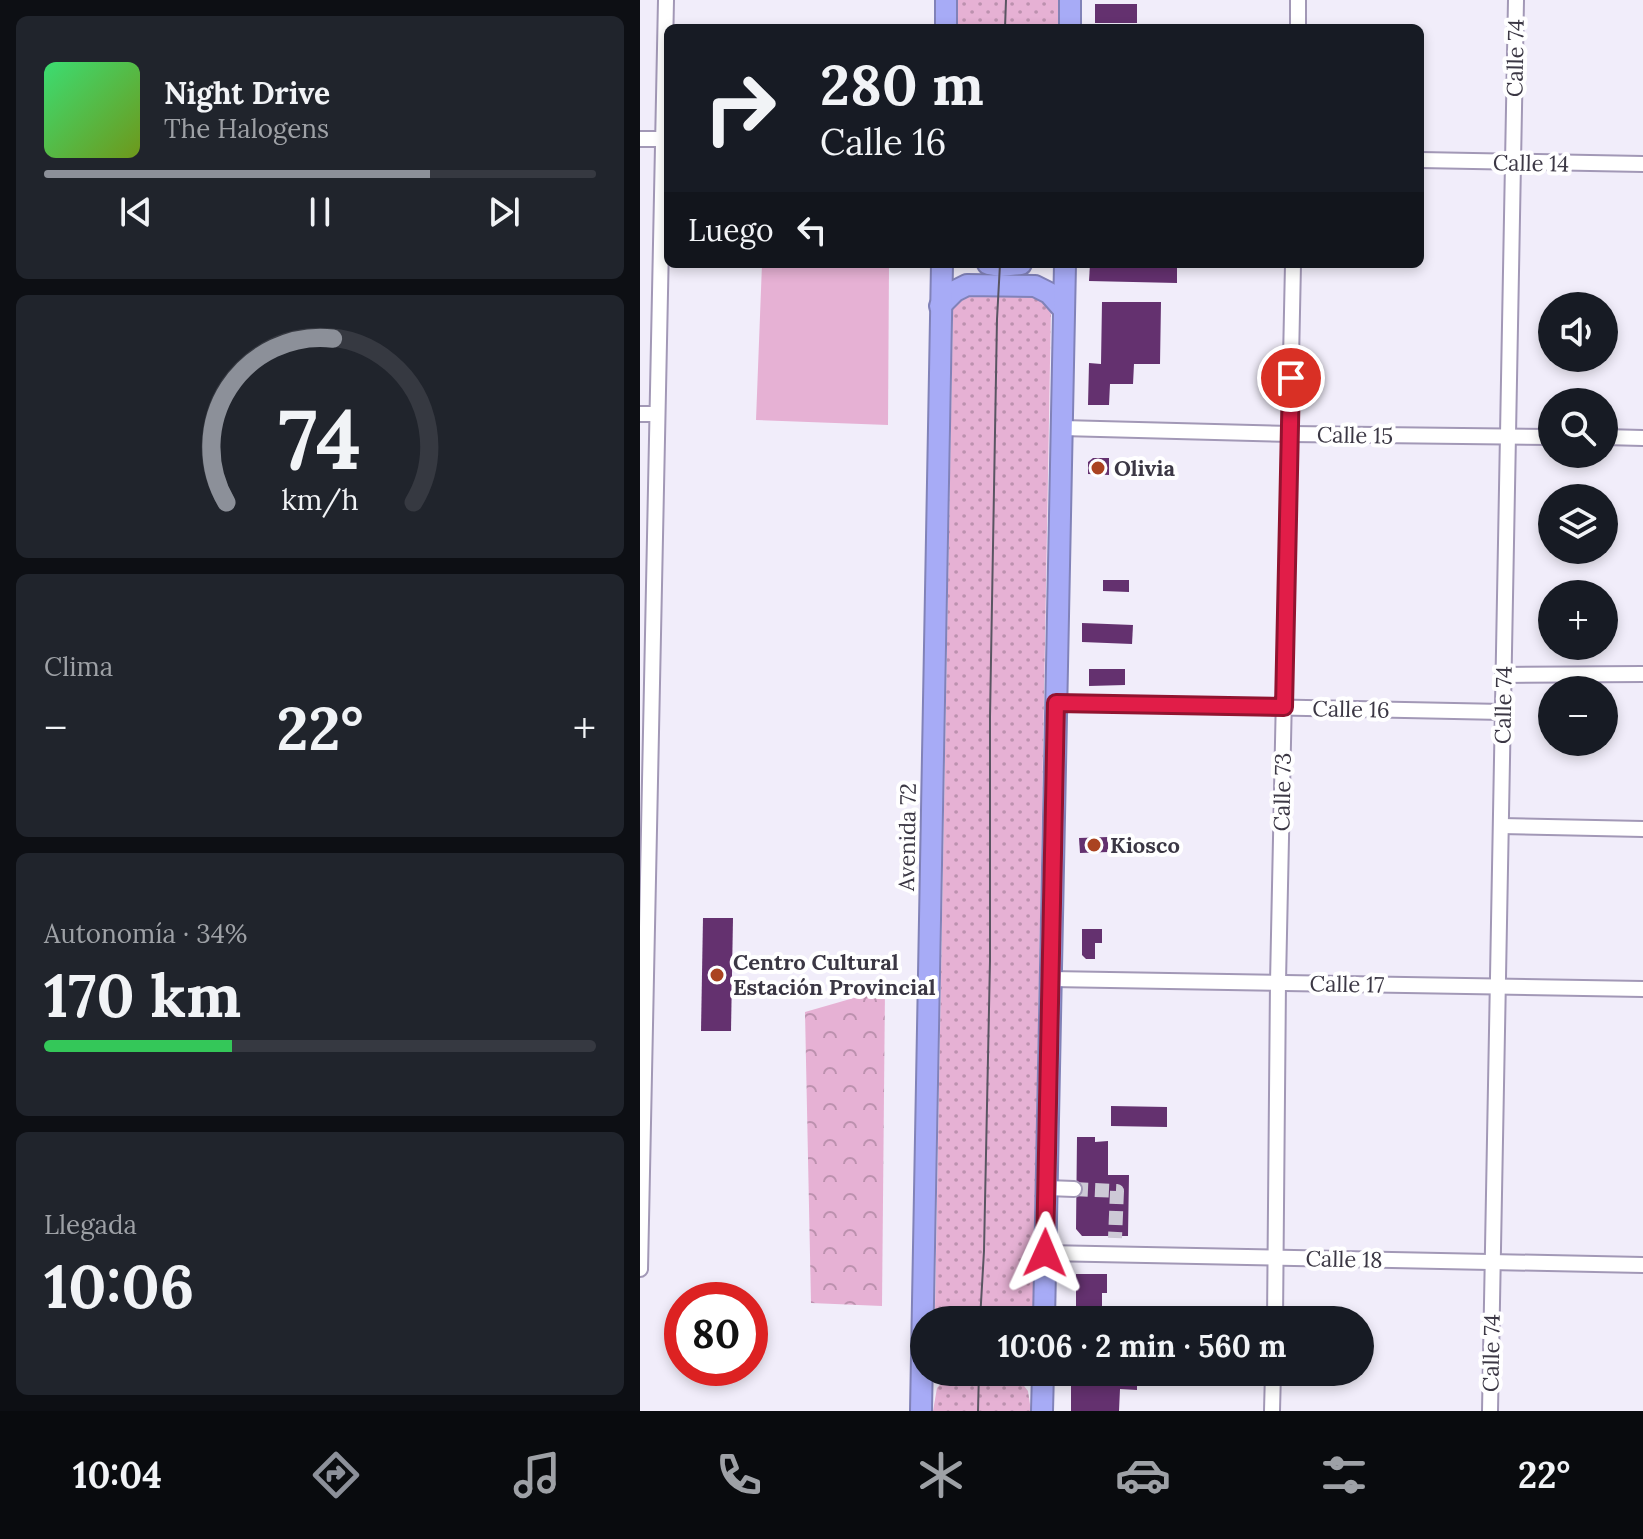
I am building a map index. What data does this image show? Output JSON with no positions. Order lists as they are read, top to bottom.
{
  "streets": {
    "highway": ["Avenida 72"],
    "street": [
      "Calle 74",
      "Calle 14",
      "Calle 15",
      "Calle 16",
      "Calle 73",
      "Calle 17",
      "Calle 18"
    ]
  },
  "crossings": [
    ["Calle 74", "Calle 14"],
    ["Calle 74", "Calle 15"],
    ["Calle 74", "Calle 16"],
    ["Calle 74", "Calle 17"],
    ["Calle 74", "Calle 18"],
    ["Calle 15", "Calle 73"],
    ["Calle 16", "Calle 73"],
    ["Calle 73", "Calle 17"],
    ["Calle 73", "Calle 18"]
  ],
  "places": ["Olivia", "Kiosco", "Centro Cultural Estación Provincial"],
  "page": {
    "turn": ["280 m", "Calle 16"],
    "song": ["Night Drive", "The Halogens"],
    "then": "Luego",
    "map_buttons": ["+", "−"],
    "tile": [
      "Clima",
      ["Autonomía · 34%", "170 km"],
      ["Llegada", "10:06"]
    ],
    "heat": ["−", "22°", "+"],
    "limit": "80",
    "trip": "10:06 · 2 min · 560 m",
    "tabs": ["10:04", "22°"],
    "gauge": ["74", "km/h"]
  }
}
